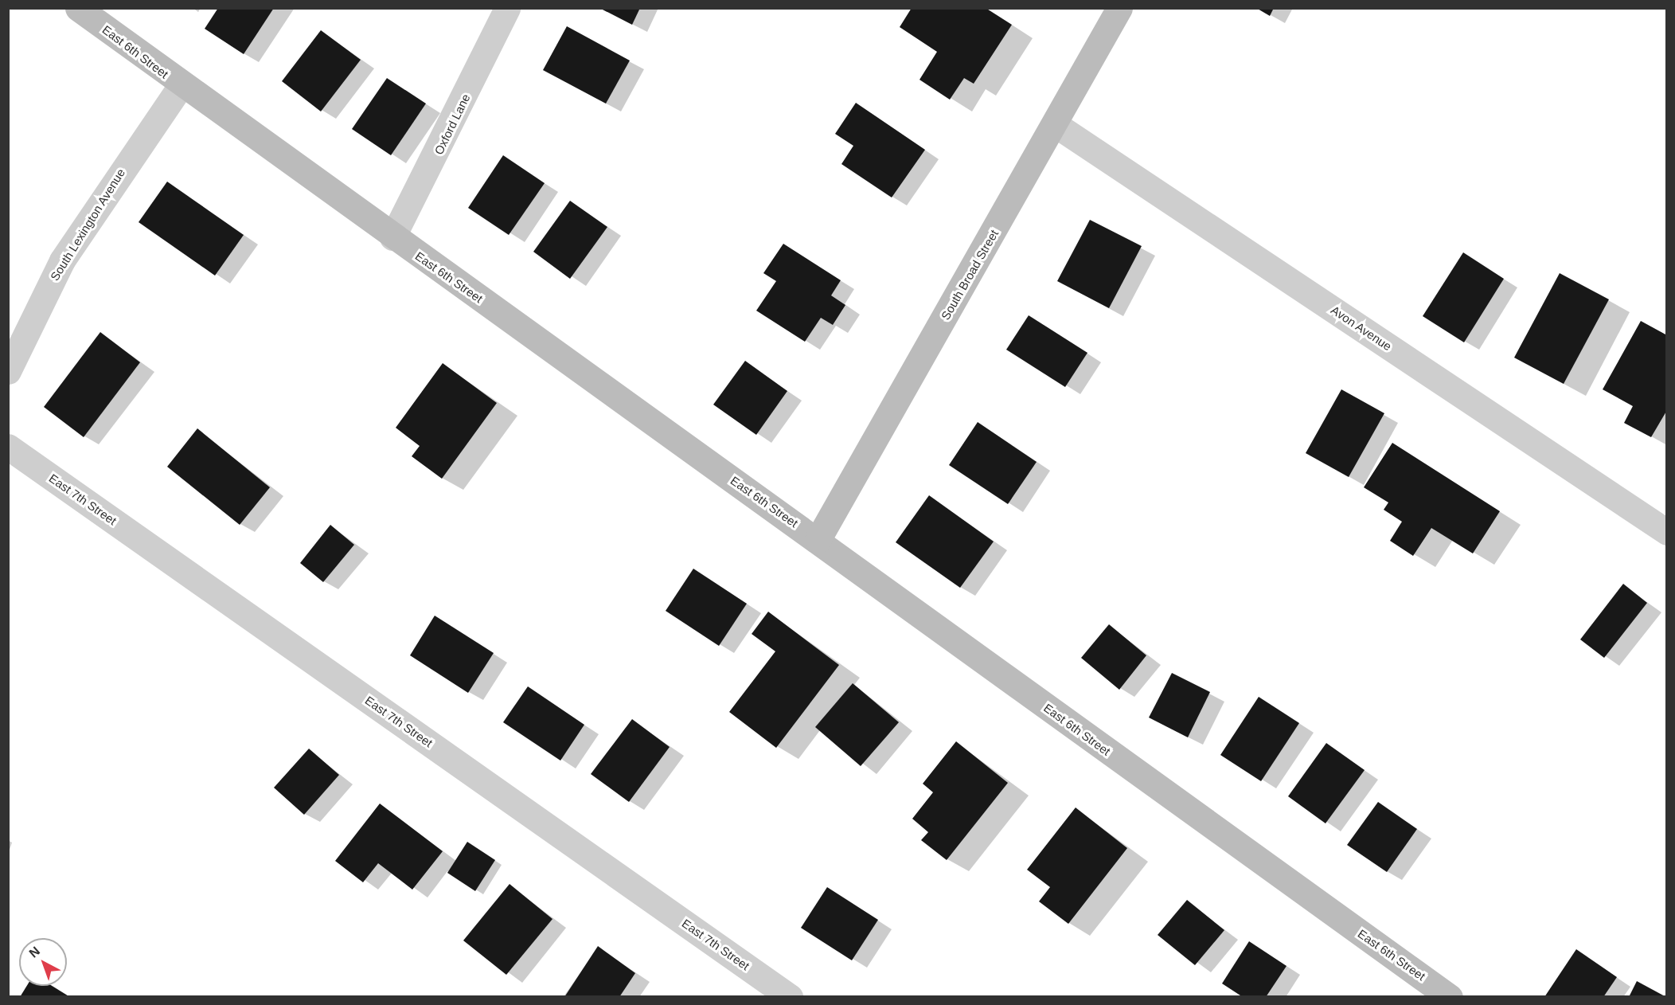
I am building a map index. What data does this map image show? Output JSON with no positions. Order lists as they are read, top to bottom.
{
  "streets": {
    "street": [
      "East 6th Street",
      "Oxford Lane",
      "South Lexington Avenue",
      "South Broad Street",
      "Avon Avenue",
      "East 7th Street"
    ]
  },
  "crossings": [
    ["East 6th Street", "Oxford Lane"],
    ["East 6th Street", "South Lexington Avenue"],
    ["East 6th Street", "South Broad Street"],
    ["South Broad Street", "Avon Avenue"]
  ],
  "north": "top left"
}
